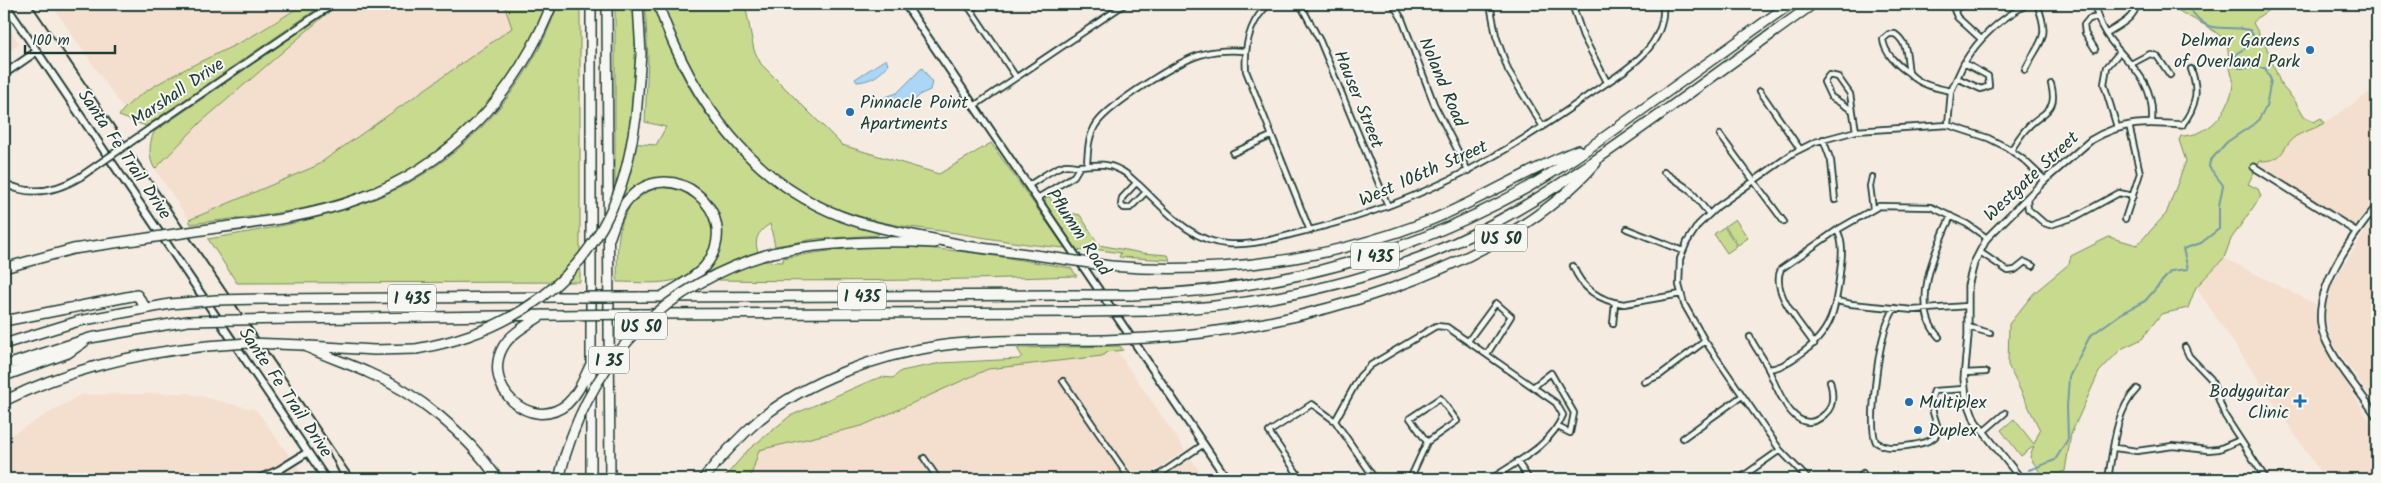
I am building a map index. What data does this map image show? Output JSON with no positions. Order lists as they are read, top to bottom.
{
  "streets": {
    "highway": ["US 50", "I 435", "I 35"],
    "main road": ["Santa Fe Trail Drive", "Pflumm Road", "Sante Fe Trail Drive"],
    "street": [
      "Noland Road",
      "Marshall Drive",
      "Hauser Street",
      "West 106th Street",
      "Westgate Street"
    ]
  },
  "crossings": [
    ["Noland Road", "West 106th Street"],
    ["Hauser Street", "West 106th Street"],
    ["Santa Fe Trail Drive", "Sante Fe Trail Drive"],
    ["West 106th Street", "Pflumm Road"],
    ["US 50", "I 435"]
  ],
  "places": {
    "other": [
      "Delmar Gardens of Overland Park",
      "Pinnacle Point Apartments",
      "Multiplex",
      "Duplex"
    ],
    "health": ["Bodyguitar Clinic"]
  },
  "scale_bar": "100 m"
}
